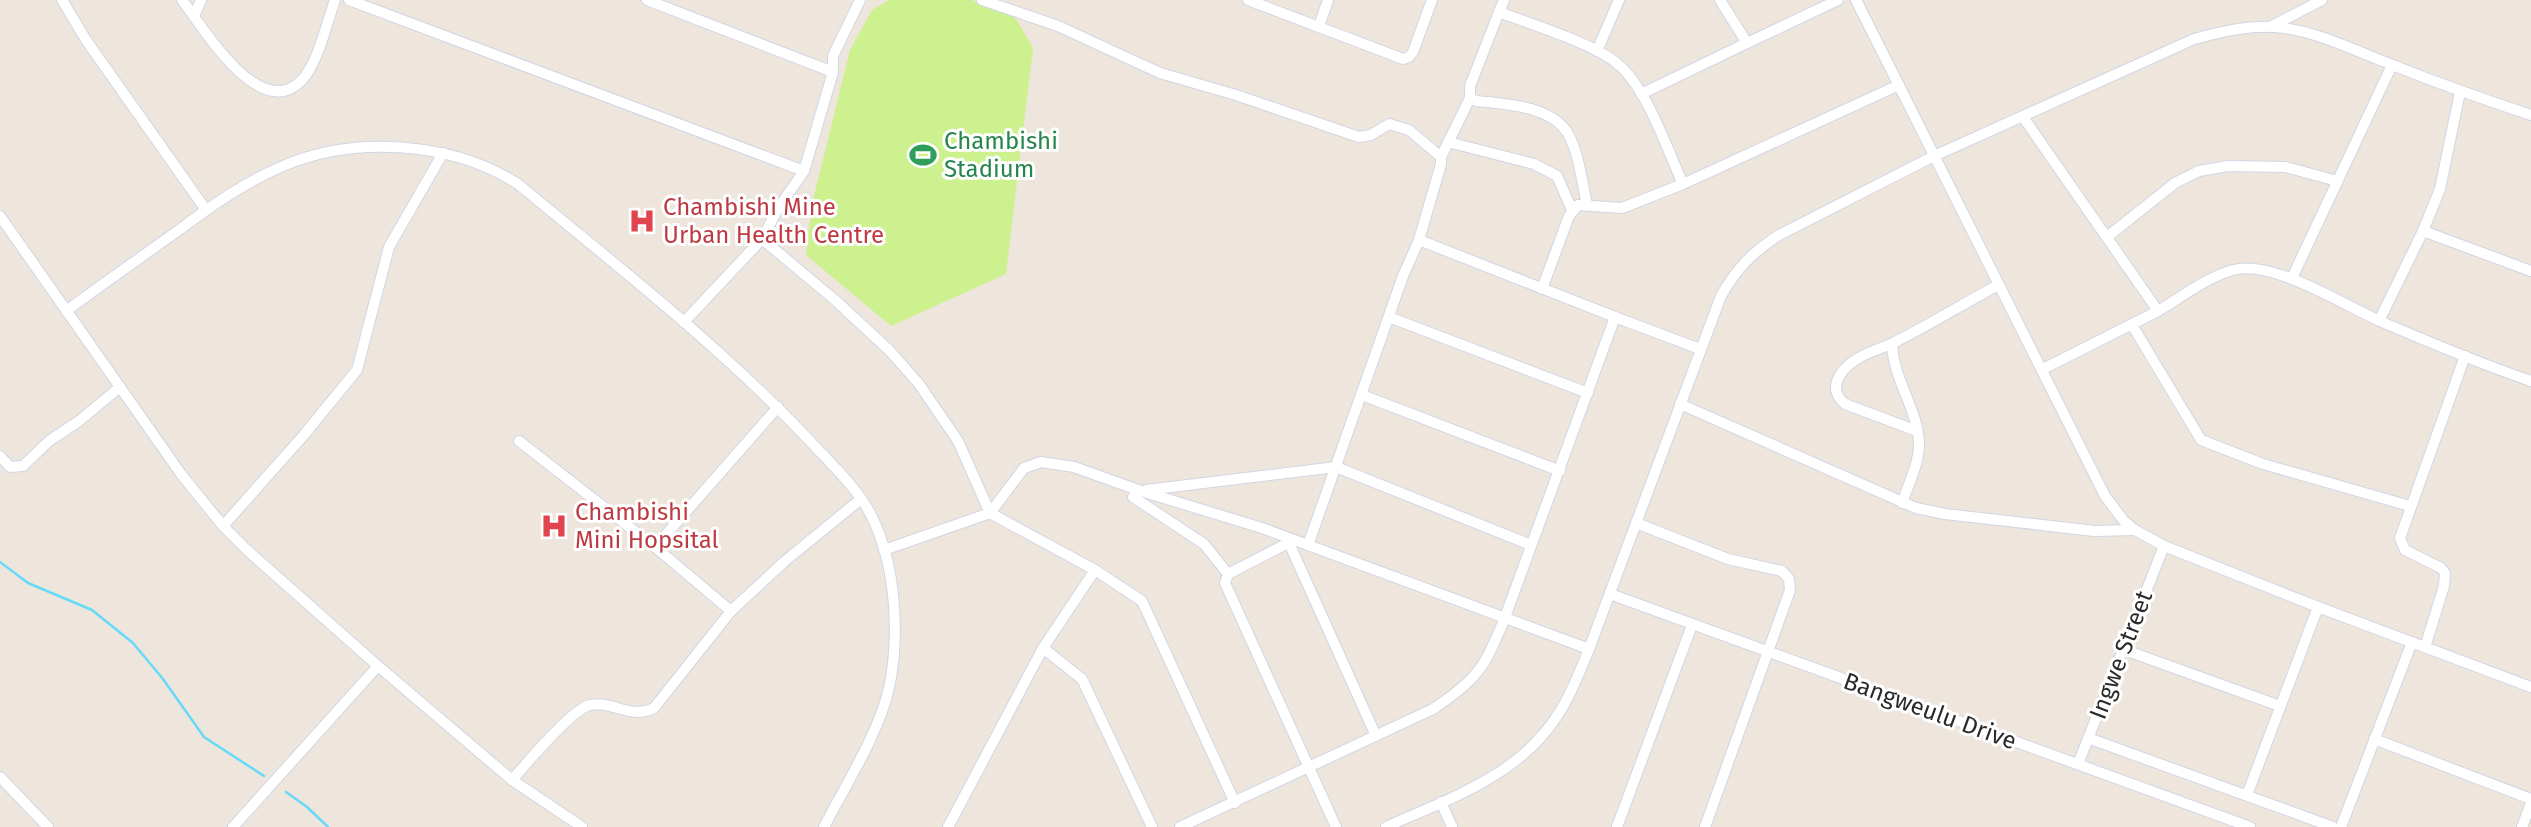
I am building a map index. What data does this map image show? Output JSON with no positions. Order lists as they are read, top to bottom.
{
  "streets": {
    "street": ["Ingwe Street", "Bangweulu Drive"]
  },
  "crossings": [
    ["Ingwe Street", "Bangweulu Drive"]
  ],
  "places": {
    "sports": ["Chambishi Stadium"],
    "hospital": ["Chambishi Mine Urban Health Centre", "Chambishi Mini Hopsital"]
  }
}
